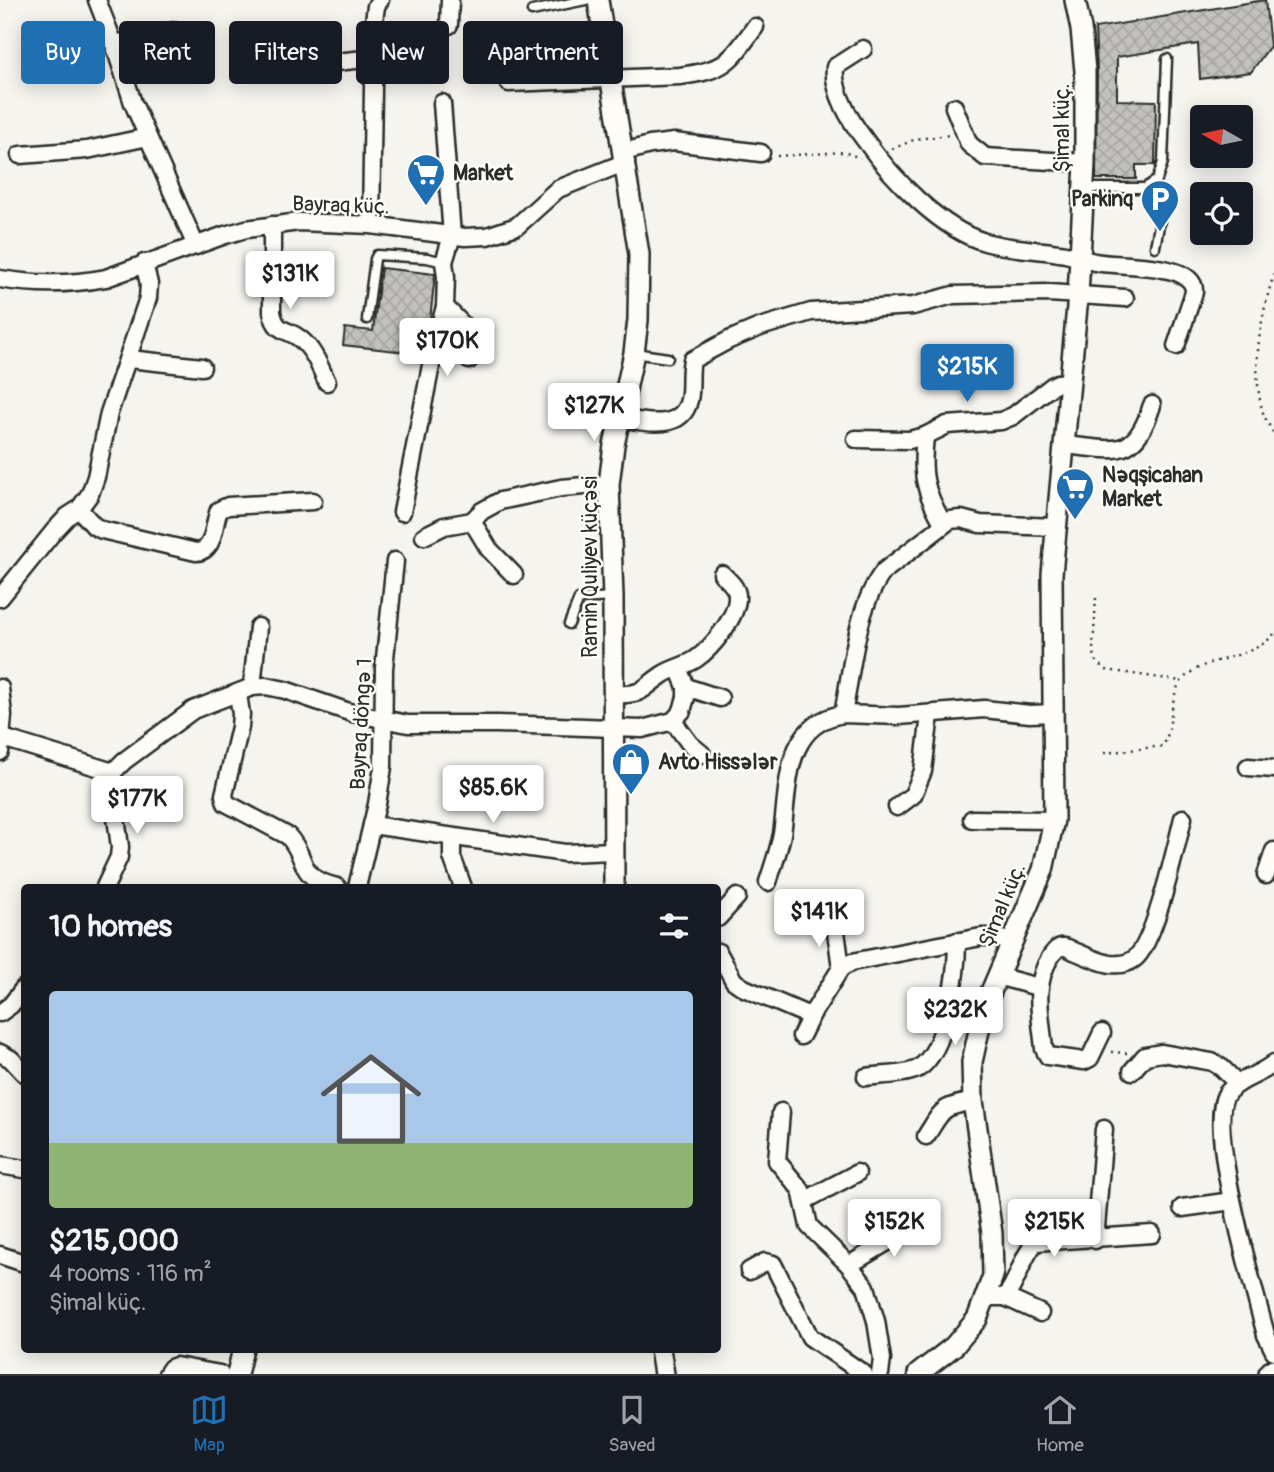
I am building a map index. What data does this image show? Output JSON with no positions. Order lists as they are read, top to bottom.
{
  "streets": {
    "street": [
      "Şimal küç.",
      "Bayraq küç.",
      "Ramin Quliyev küçəsi",
      "Bayraq döngə 1"
    ]
  },
  "crossings": [
    ["Bayraq küç.", "Ramin Quliyev küçəsi"]
  ],
  "places": {
    "supermarket": ["Market", "Nəqşicahan Market"],
    "parking": ["Parkinq"],
    "shop": ["Avto Hissələr"]
  },
  "north": "left",
  "page": {
    "chip": [
      "Buy",
      "Rent",
      "Filters",
      "New",
      "Apartment"
    ],
    "price": [
      "$131K",
      "$170K",
      "$215K",
      "$127K",
      "$85.6K",
      "$177K",
      "$141K",
      "$232K",
      "$152K",
      "$215K"
    ],
    "heading": "10 homes",
    "list": [
      {
        "name": "$215,000",
        "note": "4 rooms · 116 m² · Şimal küç."
      }
    ],
    "tabs": ["Map", "Saved", "Home"]
  }
}
